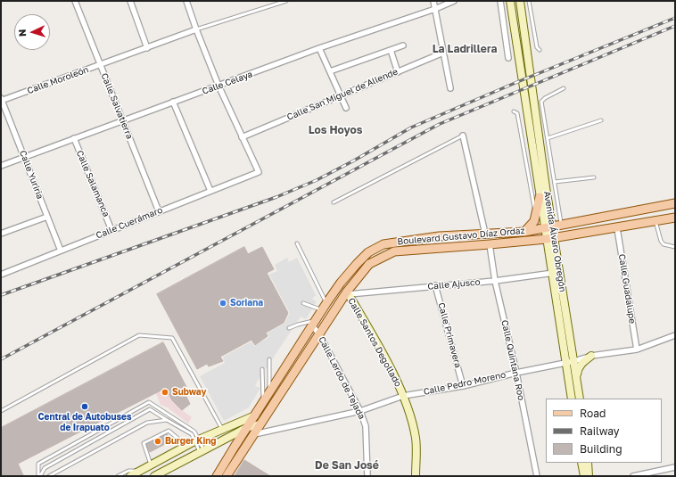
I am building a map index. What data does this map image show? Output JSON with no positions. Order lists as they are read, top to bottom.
{
  "streets": {
    "main road": ["Boulevard Gustavo Díaz Ordaz"],
    "street": [
      "Calle Moroleón",
      "Calle Celaya",
      "Calle San Miguel de Allende",
      "Calle Salvatierra",
      "Calle Yuriria",
      "Calle Salamanca",
      "Calle Cuerámaro",
      "Avenida Álvaro Obregón",
      "Calle Ajusco",
      "Calle Guadalupe",
      "Calle Primavera",
      "Calle Santos Degollado",
      "Calle Quintana Roo",
      "Calle Lerdo de Tejada",
      "Calle Pedro Moreno"
    ]
  },
  "crossings": [
    ["Calle Moroleón", "Calle Salvatierra"],
    ["Calle Moroleón", "Calle Yuriria"],
    ["Calle Celaya", "Calle Salvatierra"],
    ["Calle Celaya", "Calle Yuriria"],
    ["Calle Celaya", "Calle Salamanca"],
    ["Calle San Miguel de Allende", "Calle Cuerámaro"],
    ["Calle Salvatierra", "Calle Cuerámaro"],
    ["Calle Yuriria", "Calle Cuerámaro"],
    ["Calle Salamanca", "Calle Cuerámaro"],
    ["Boulevard Gustavo Díaz Ordaz", "Avenida Álvaro Obregón"],
    ["Boulevard Gustavo Díaz Ordaz", "Calle Ajusco"],
    ["Boulevard Gustavo Díaz Ordaz", "Calle Guadalupe"],
    ["Boulevard Gustavo Díaz Ordaz", "Calle Santos Degollado"],
    ["Boulevard Gustavo Díaz Ordaz", "Calle Quintana Roo"],
    ["Boulevard Gustavo Díaz Ordaz", "Calle Lerdo de Tejada"],
    ["Boulevard Gustavo Díaz Ordaz", "Calle Pedro Moreno"],
    ["Avenida Álvaro Obregón", "Calle Ajusco"],
    ["Avenida Álvaro Obregón", "Calle Pedro Moreno"],
    ["Calle Ajusco", "Calle Primavera"],
    ["Calle Ajusco", "Calle Santos Degollado"],
    ["Calle Ajusco", "Calle Quintana Roo"],
    ["Calle Guadalupe", "Calle Pedro Moreno"],
    ["Calle Primavera", "Calle Pedro Moreno"],
    ["Calle Santos Degollado", "Calle Pedro Moreno"],
    ["Calle Quintana Roo", "Calle Pedro Moreno"],
    ["Calle Lerdo de Tejada", "Calle Pedro Moreno"]
  ],
  "districts": ["La Ladrillera", "Los Hoyos", "De San José"],
  "places": [
    "Soriana",
    "Subway",
    "Central de Autobuses de Irapuato",
    "Burger King"
  ],
  "legend": ["Road", "Railway", "Building"],
  "north": "left"
}
